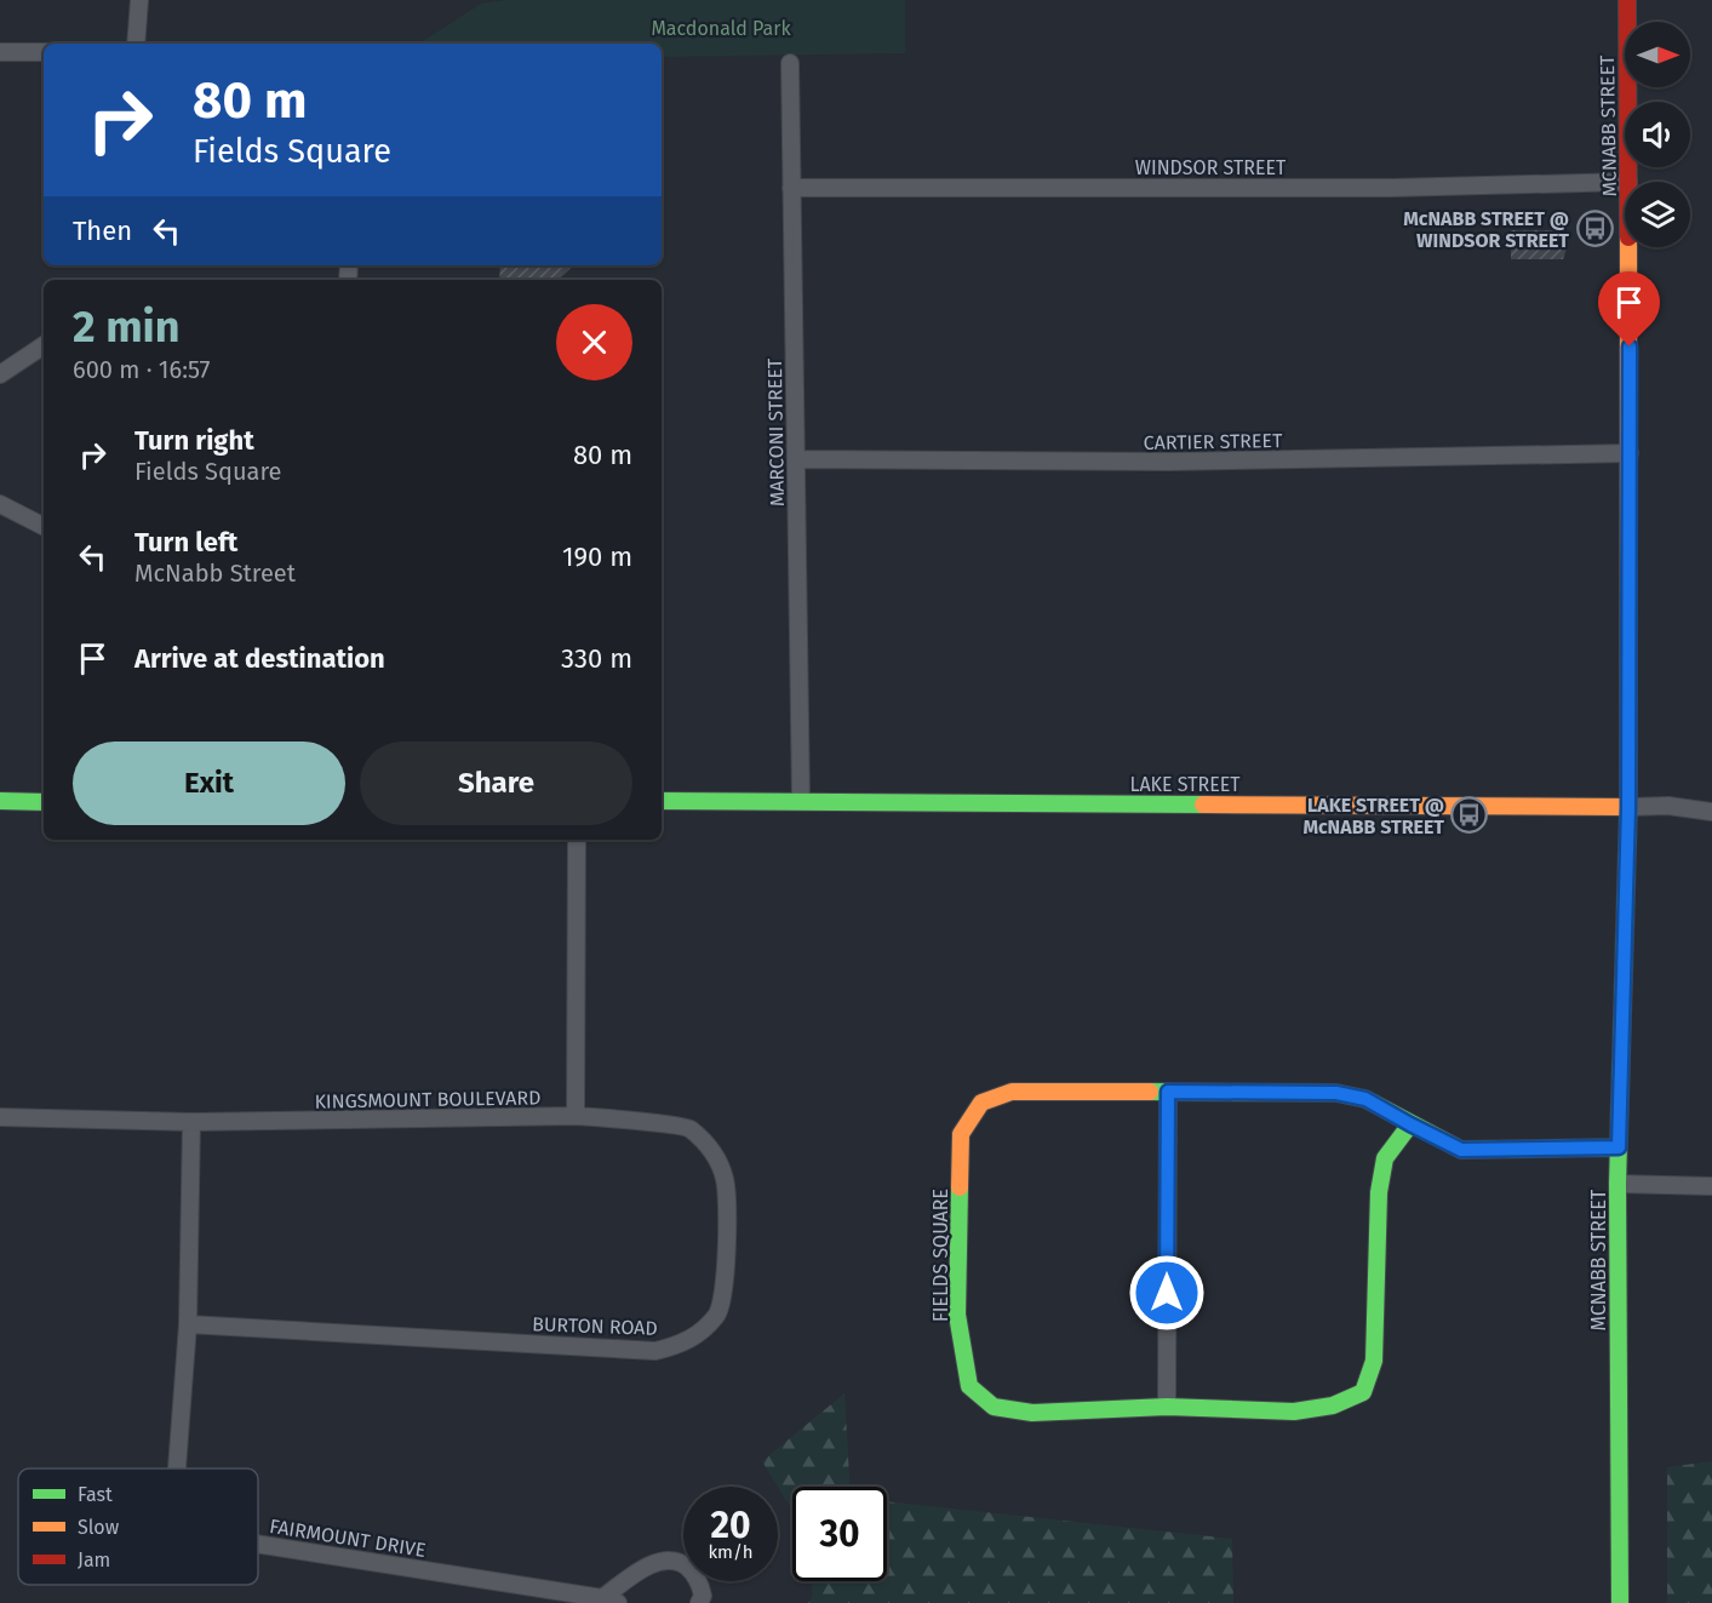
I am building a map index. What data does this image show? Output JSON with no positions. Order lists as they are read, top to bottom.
{
  "streets": {
    "street": [
      "MCNABB STREET",
      "WINDSOR STREET",
      "MARCONI STREET",
      "CARTIER STREET",
      "LAKE STREET",
      "KINGSMOUNT BOULEVARD",
      "FIELDS SQUARE",
      "BURTON ROAD",
      "FAIRMOUNT DRIVE"
    ]
  },
  "crossings": [
    ["MCNABB STREET", "CARTIER STREET"],
    ["MCNABB STREET", "LAKE STREET"],
    ["MCNABB STREET", "FIELDS SQUARE"],
    ["WINDSOR STREET", "MARCONI STREET"],
    ["MARCONI STREET", "CARTIER STREET"],
    ["MARCONI STREET", "LAKE STREET"],
    ["KINGSMOUNT BOULEVARD", "BURTON ROAD"],
    ["KINGSMOUNT BOULEVARD", "FAIRMOUNT DRIVE"],
    ["BURTON ROAD", "FAIRMOUNT DRIVE"]
  ],
  "parks": ["Macdonald Park"],
  "places": {
    "bus stop": ["McNABB STREET @ WINDSOR STREET", "LAKE STREET @ McNABB STREET"]
  },
  "legend": ["Fast", "Slow", "Jam"],
  "north": "right",
  "page": {
    "turn": ["80 m", "Fields Square"],
    "then": "Then",
    "heading": ["2 min", "600 m · 16:57"],
    "list": [
      {
        "name": "Turn right",
        "note": "Fields Square",
        "value": "80 m"
      },
      {
        "name": "Turn left",
        "note": "McNabb Street",
        "value": "190 m"
      },
      {
        "name": "Arrive at destination",
        "value": "330 m"
      }
    ],
    "buttons": ["Exit", "Share"],
    "speed": "20 km/h",
    "limit": "30"
  }
}
